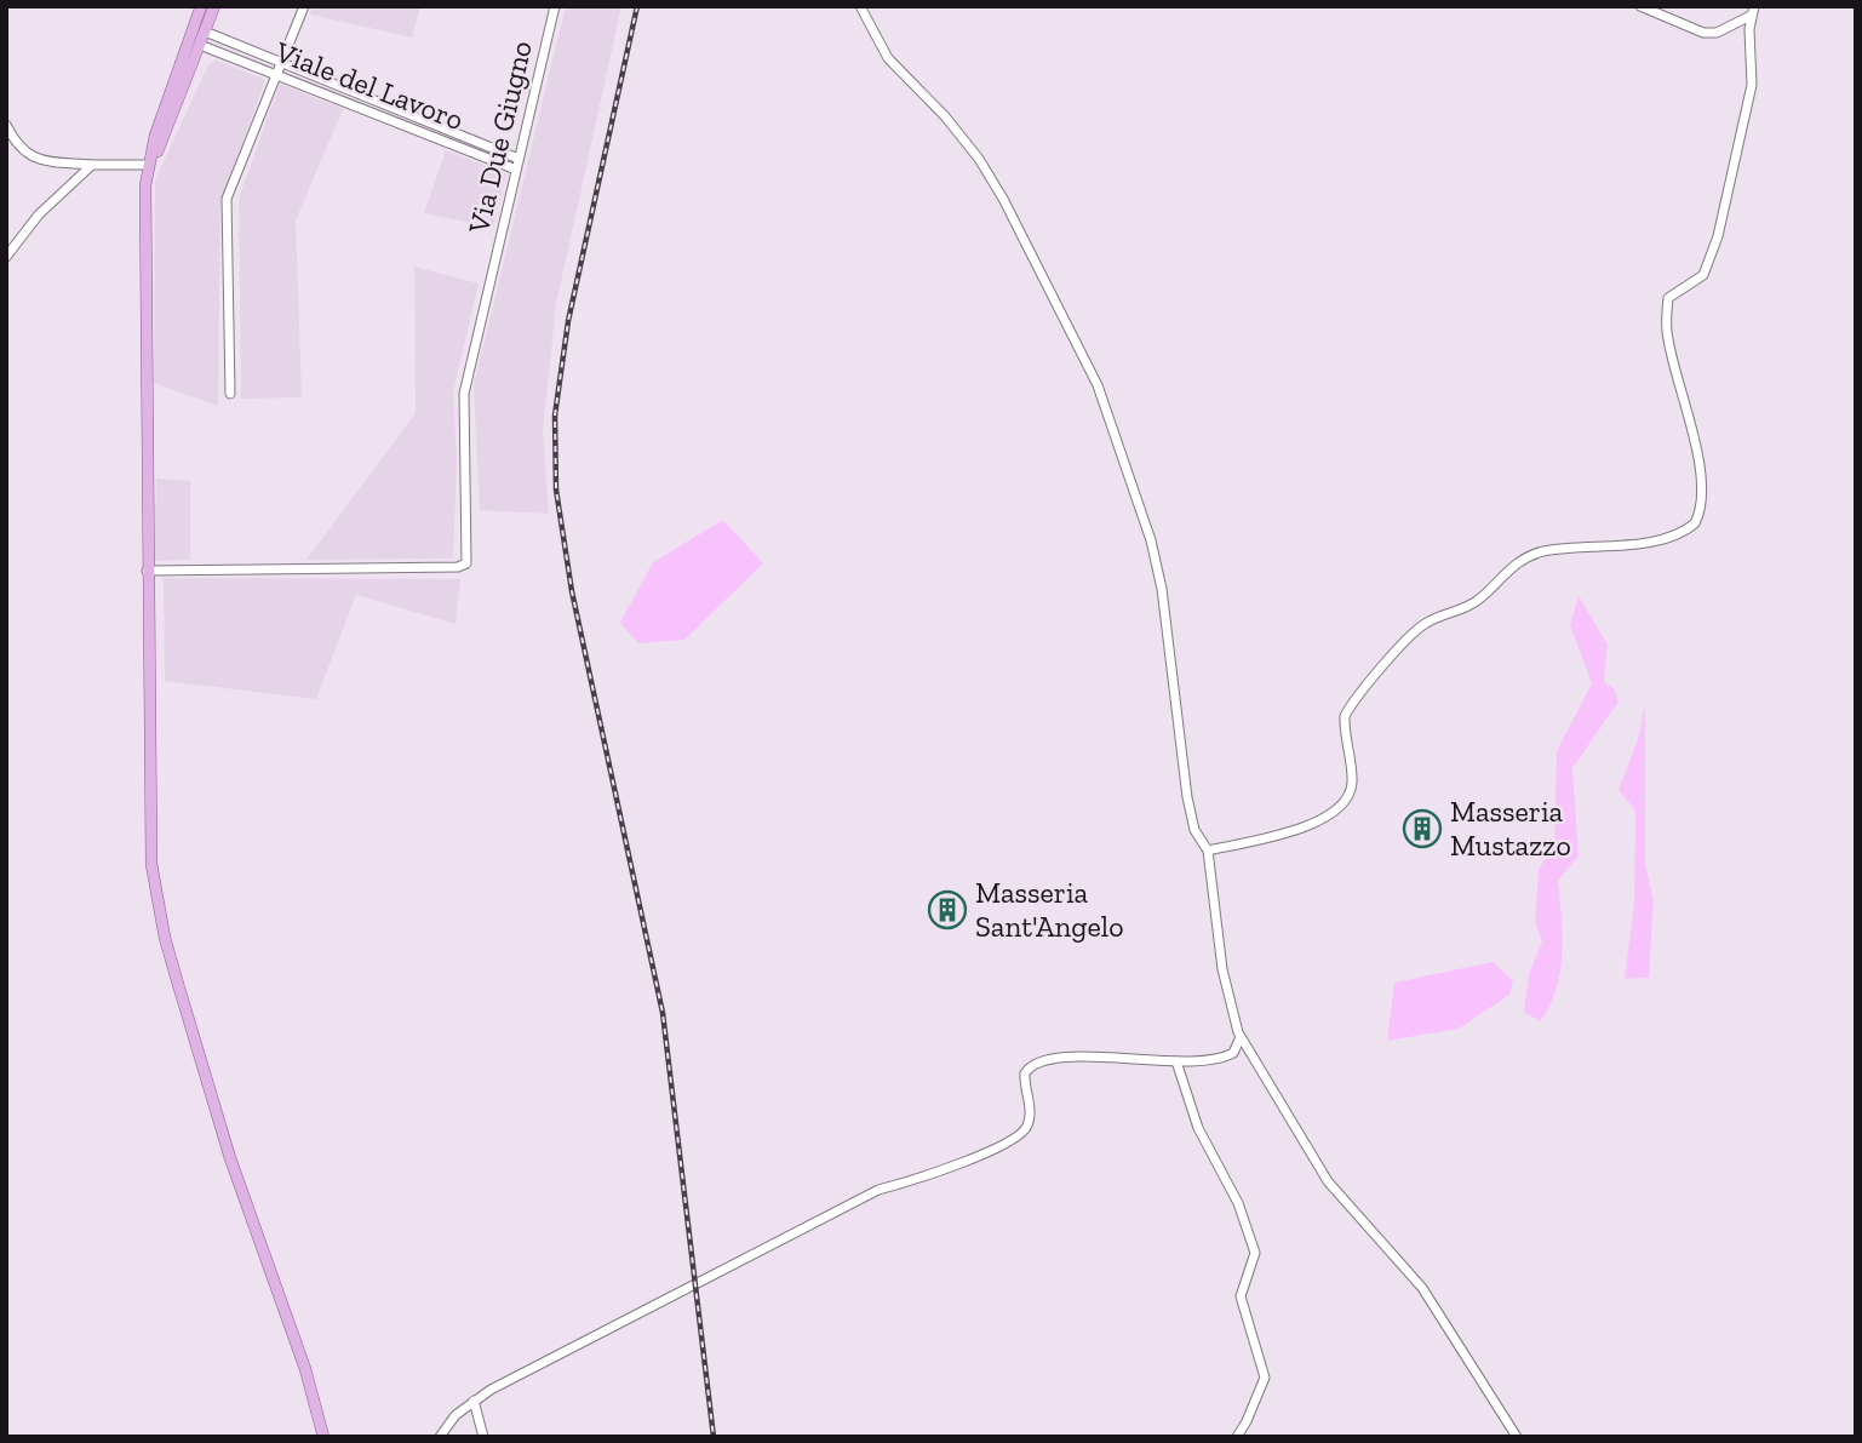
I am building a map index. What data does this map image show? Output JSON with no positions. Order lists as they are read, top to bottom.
{
  "streets": {
    "street": ["Viale del Lavoro", "Via Due Giugno"]
  },
  "crossings": [
    ["Viale del Lavoro", "Via Due Giugno"]
  ],
  "places": {
    "building": ["Masseria Mustazzo", "Masseria Sant'Angelo"]
  }
}
